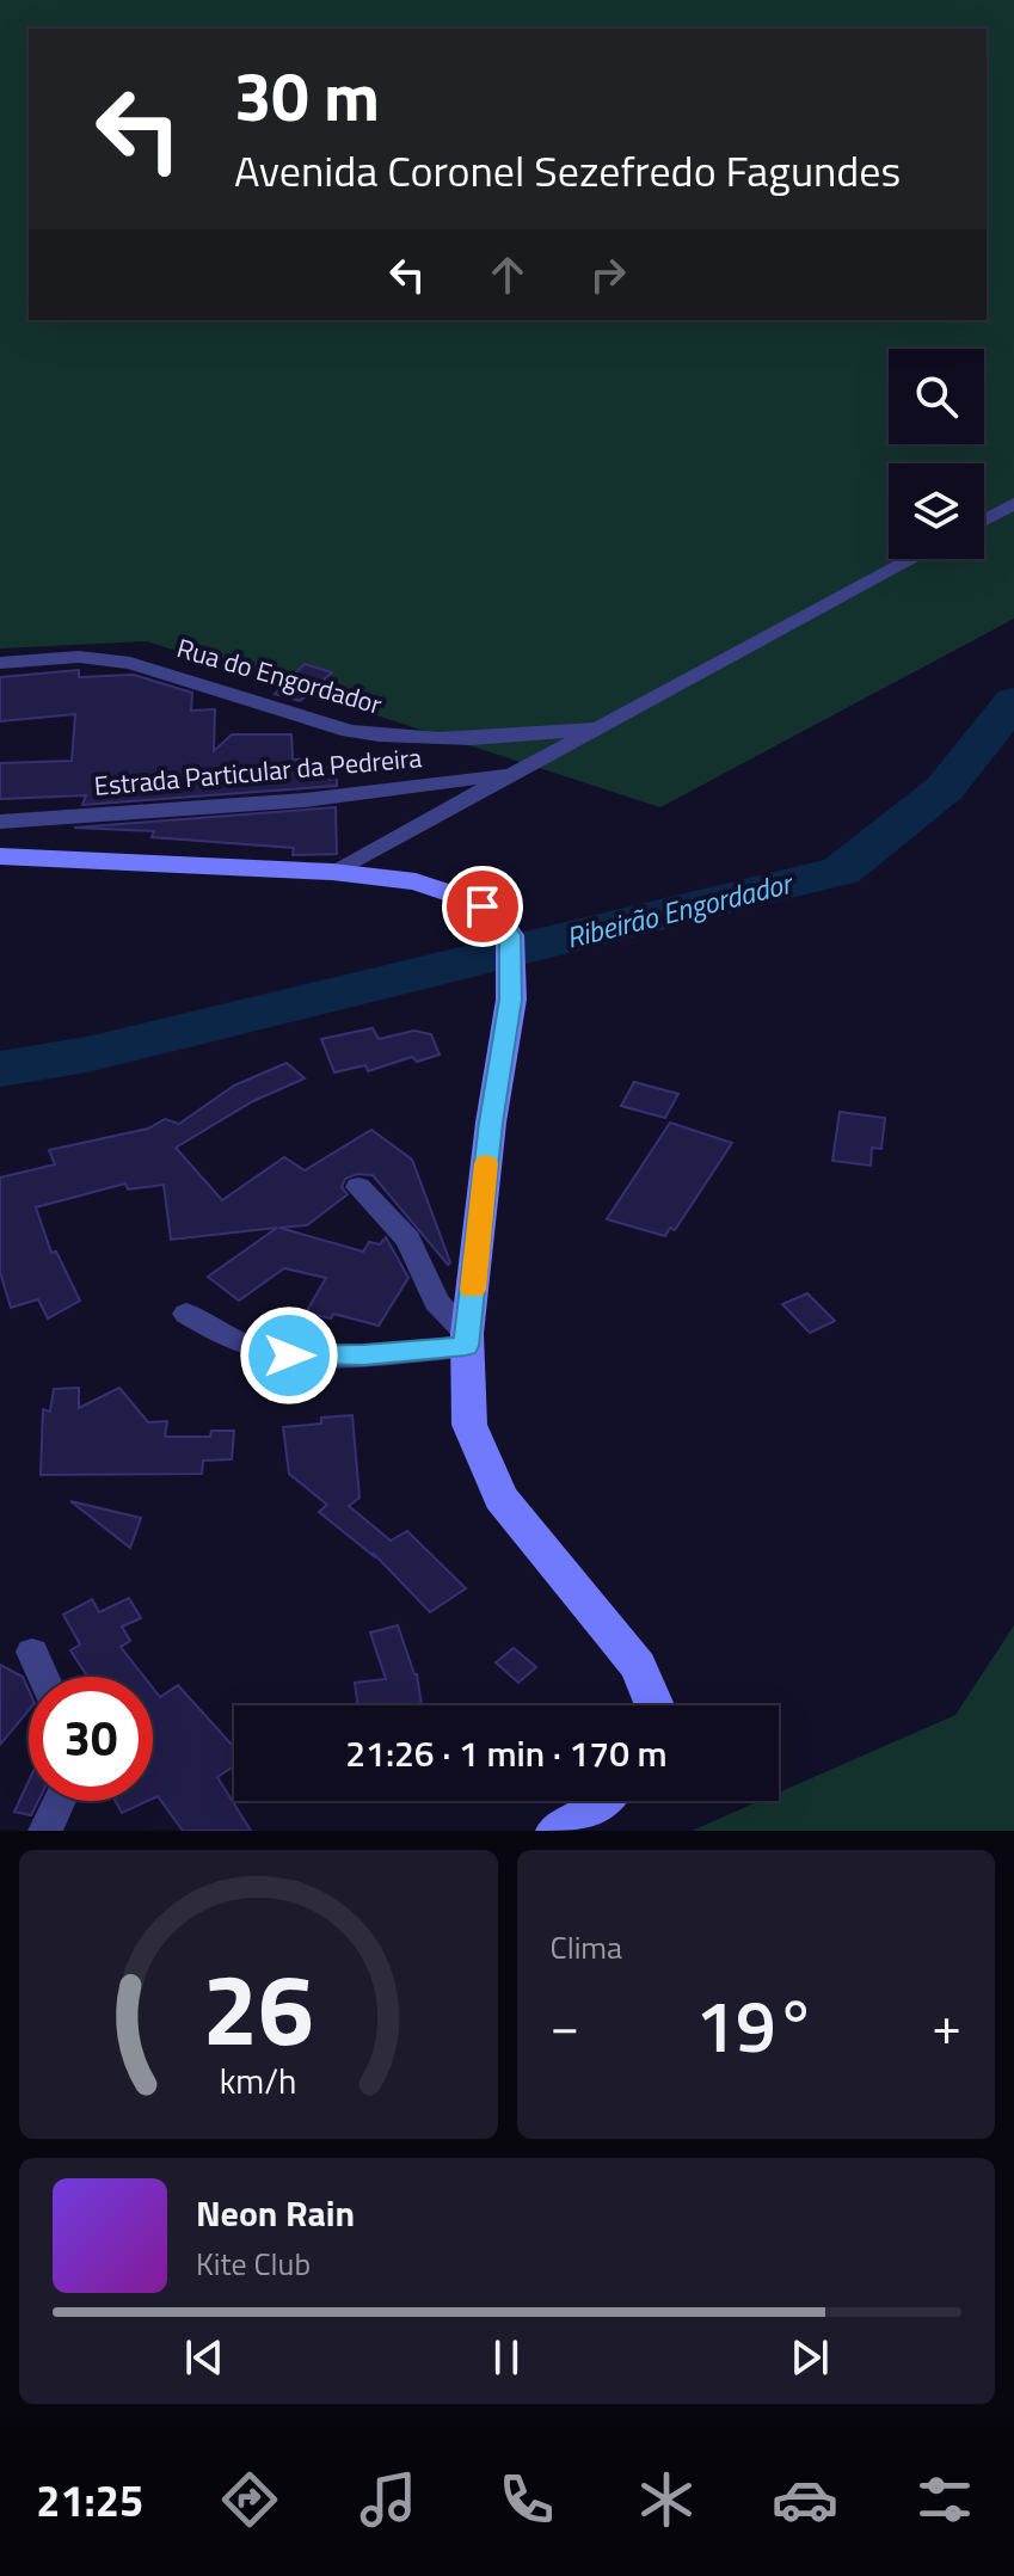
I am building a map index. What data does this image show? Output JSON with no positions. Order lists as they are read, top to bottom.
{
  "streets": {
    "street": ["Rua do Engordador", "Estrada Particular da Pedreira"]
  },
  "crossings": [
    ["Rua do Engordador", "Estrada Particular da Pedreira"]
  ],
  "water": ["Ribeirão Engordador"],
  "page": {
    "turn": ["30 m", "Avenida Coronel Sezefredo Fagundes"],
    "limit": "30",
    "trip": "21:26 · 1 min · 170 m",
    "tile": "Clima",
    "heat": ["−", "19°", "+"],
    "song": ["Neon Rain", "Kite Club"],
    "tabs": "21:25",
    "gauge": ["26", "km/h"]
  }
}
